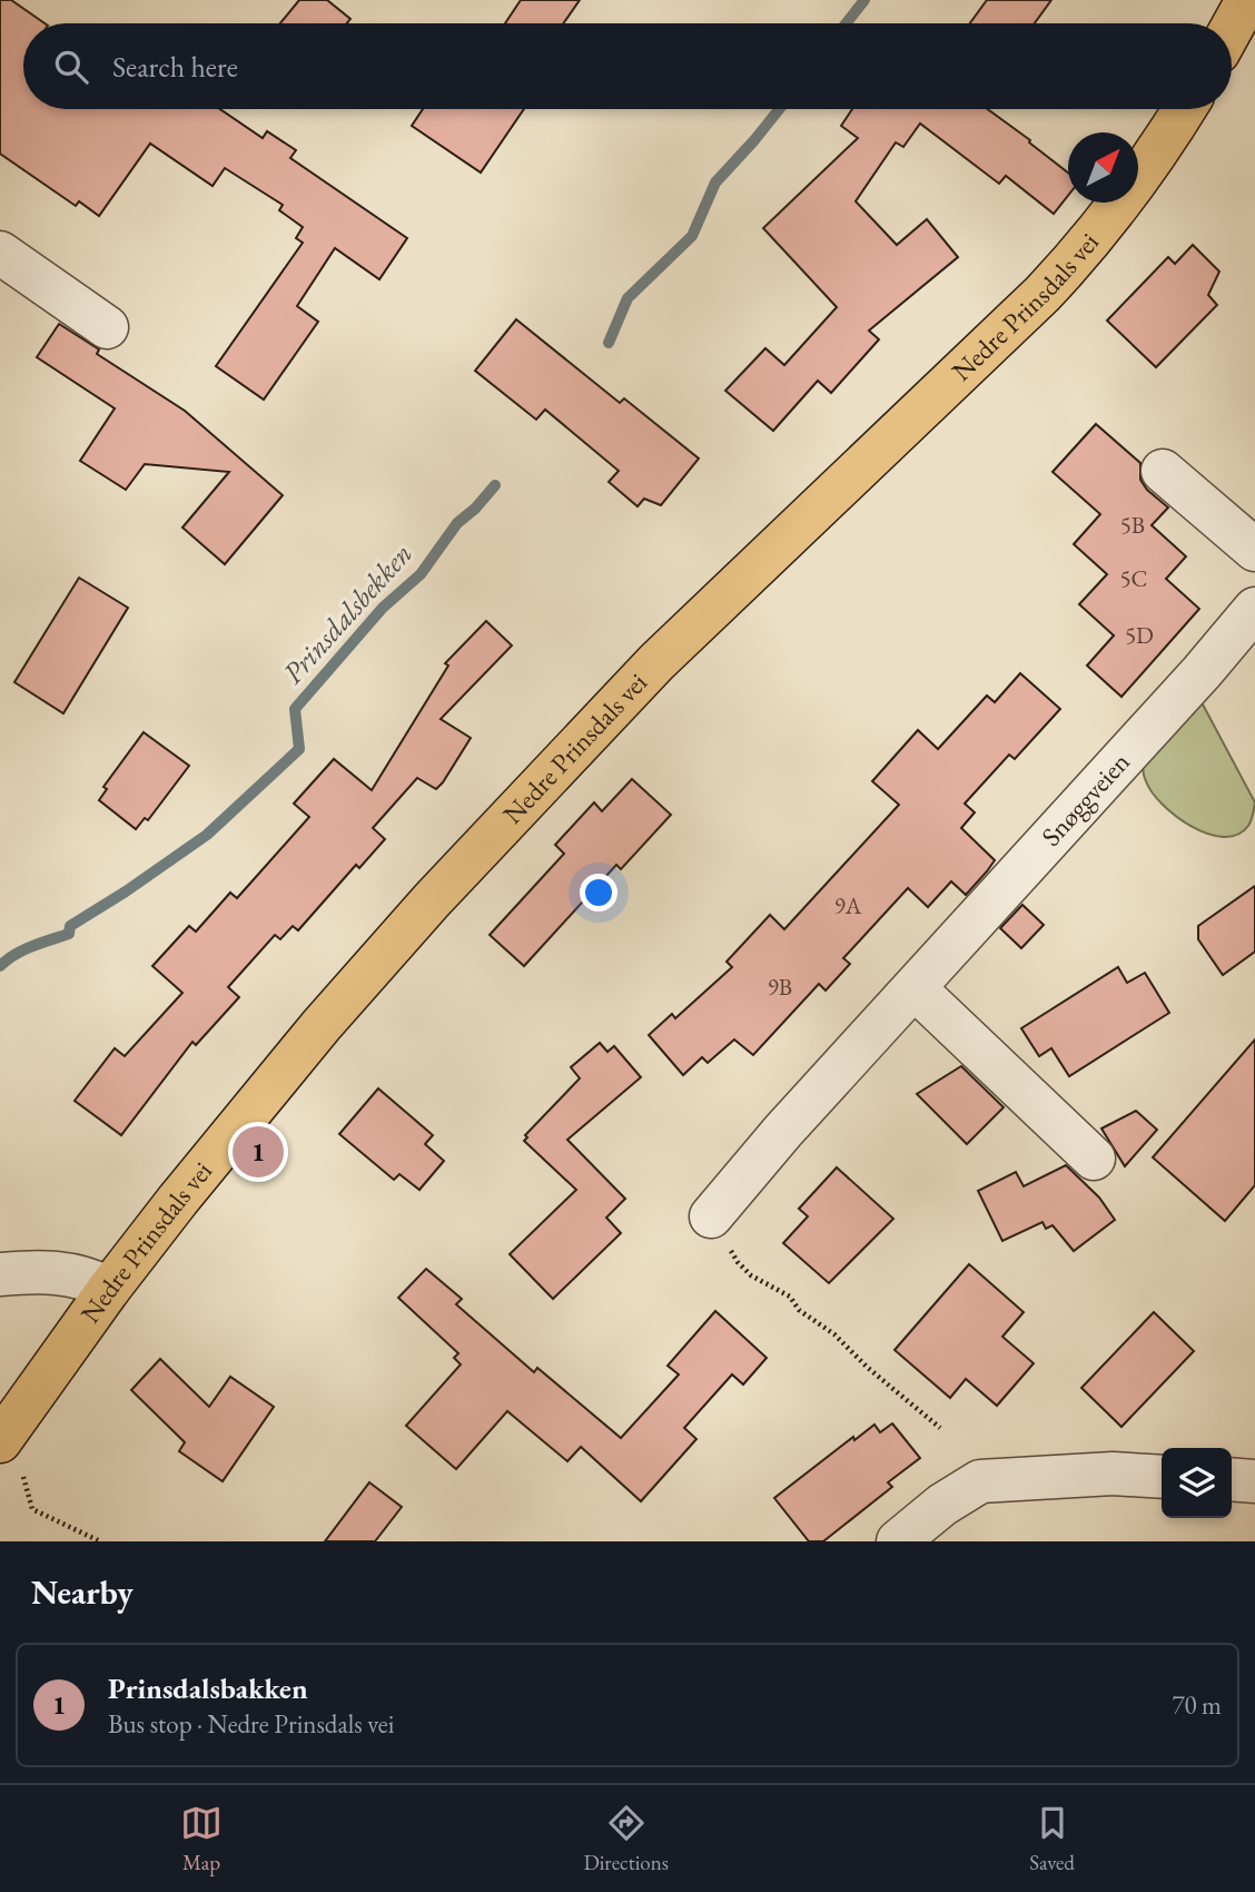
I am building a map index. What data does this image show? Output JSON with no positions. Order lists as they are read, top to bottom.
{
  "streets": {
    "main road": ["Nedre Prinsdals vei"],
    "street": ["Snøggveien"]
  },
  "water": ["Prinsdalsbekken"],
  "house_numbers": [
    "5B",
    "5C",
    "5D",
    "9A",
    "9B"
  ],
  "north": "top right",
  "page": {
    "search": "Search here",
    "pins": "1",
    "heading": "Nearby",
    "list": [
      {
        "mark": "1",
        "name": "Prinsdalsbakken",
        "note": "Bus stop · Nedre Prinsdals vei",
        "value": "70 m"
      }
    ],
    "nav": ["Map", "Directions", "Saved"]
  }
}
